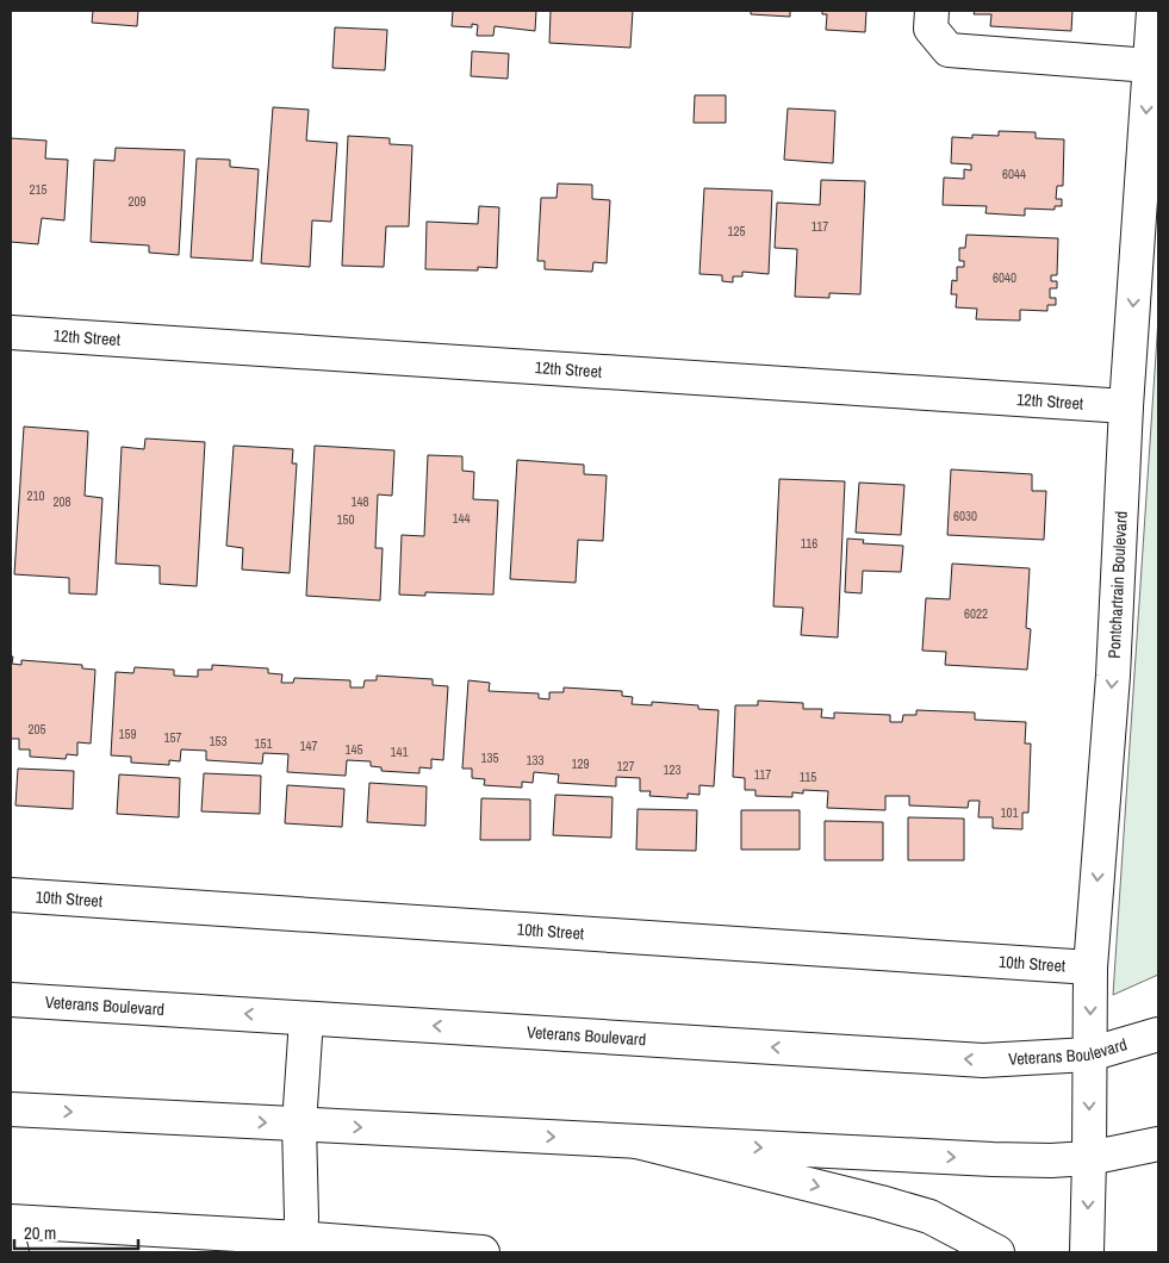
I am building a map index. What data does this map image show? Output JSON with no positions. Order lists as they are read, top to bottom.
{
  "streets": {
    "main road": [
      "12th Street",
      "Pontchartrain Boulevard",
      "10th Street",
      "Veterans Boulevard"
    ]
  },
  "crossings": [
    ["12th Street", "Pontchartrain Boulevard"],
    ["Pontchartrain Boulevard", "10th Street"],
    ["Pontchartrain Boulevard", "Veterans Boulevard"]
  ],
  "one_way": ["Pontchartrain Boulevard"],
  "house_numbers": [
    "6044",
    "215",
    "209",
    "117",
    "125",
    "6040",
    "210",
    "208",
    "148",
    "6030",
    "144",
    "150",
    "116",
    "6022",
    "205",
    "159",
    "157",
    "153",
    "151",
    "147",
    "145",
    "141",
    "135",
    "133",
    "129",
    "127",
    "123",
    "117",
    "115",
    "101"
  ],
  "scale_bar": "20 m"
}
